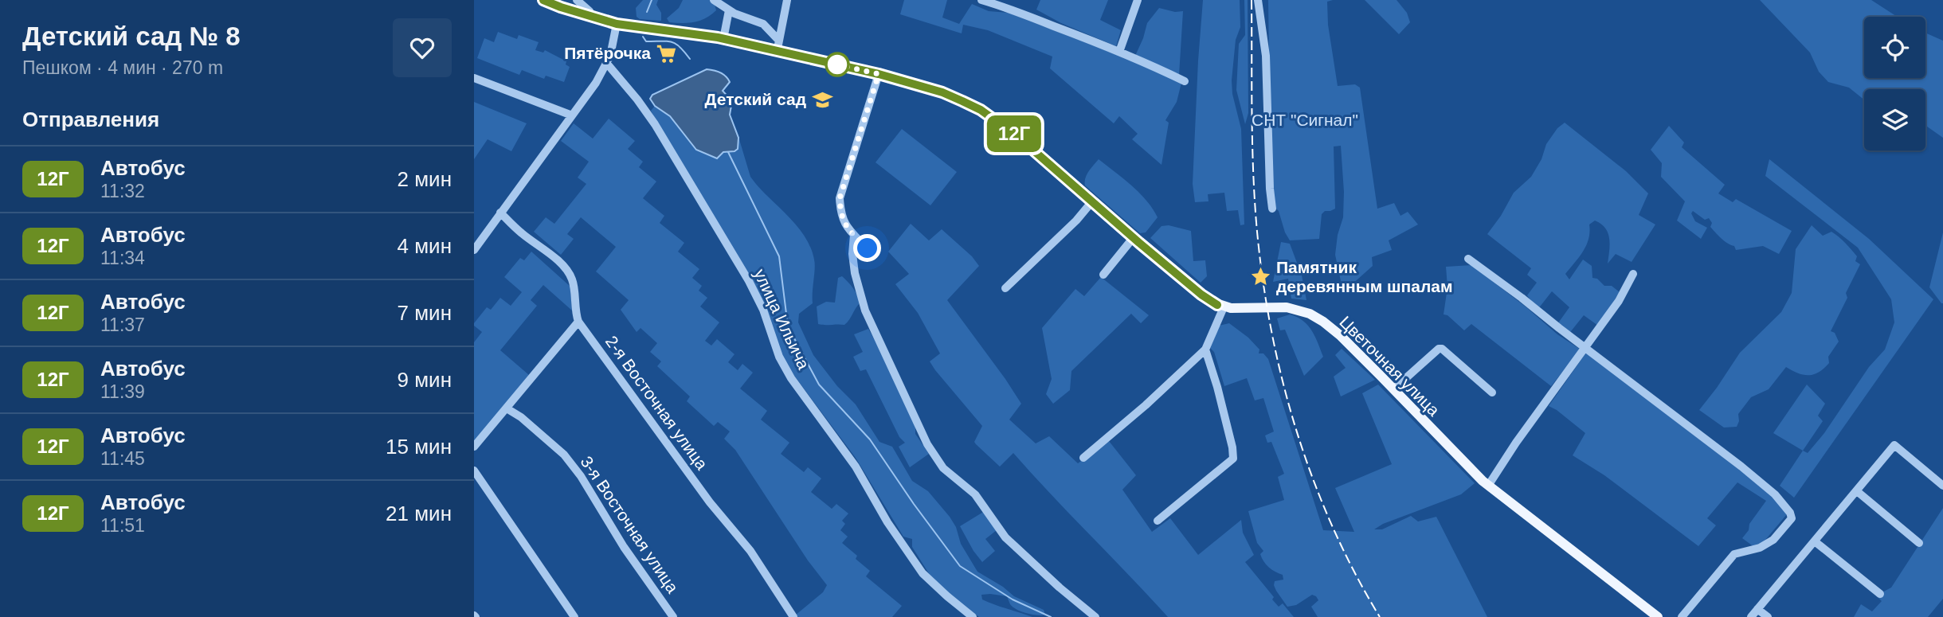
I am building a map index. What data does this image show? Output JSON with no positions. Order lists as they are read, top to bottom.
{
  "streets": {
    "main road": ["Цветочная улица"],
    "street": ["улица Ильича", "2-я Восточная улица", "3-я Восточная улица"]
  },
  "parks": ["СНТ \"Сигнал\""],
  "places": {
    "supermarket": ["Пятёрочка"],
    "school or university": ["Детский сад"],
    "place": ["Памятник деревянным шпалам"]
  },
  "lines": ["bus line 12Г"],
  "page": {
    "heading": [
      ["Детский сад № 8", "Пешком · 4 мин · 270 m"],
      "Отправления"
    ],
    "on_map": "12Г",
    "list": [
      {
        "mark": "12Г",
        "name": "Автобус",
        "note": "11:32",
        "value": "2 мин"
      },
      {
        "mark": "12Г",
        "name": "Автобус",
        "note": "11:34",
        "value": "4 мин"
      },
      {
        "mark": "12Г",
        "name": "Автобус",
        "note": "11:37",
        "value": "7 мин"
      },
      {
        "mark": "12Г",
        "name": "Автобус",
        "note": "11:39",
        "value": "9 мин"
      },
      {
        "mark": "12Г",
        "name": "Автобус",
        "note": "11:45",
        "value": "15 мин"
      },
      {
        "mark": "12Г",
        "name": "Автобус",
        "note": "11:51",
        "value": "21 мин"
      }
    ]
  }
}
